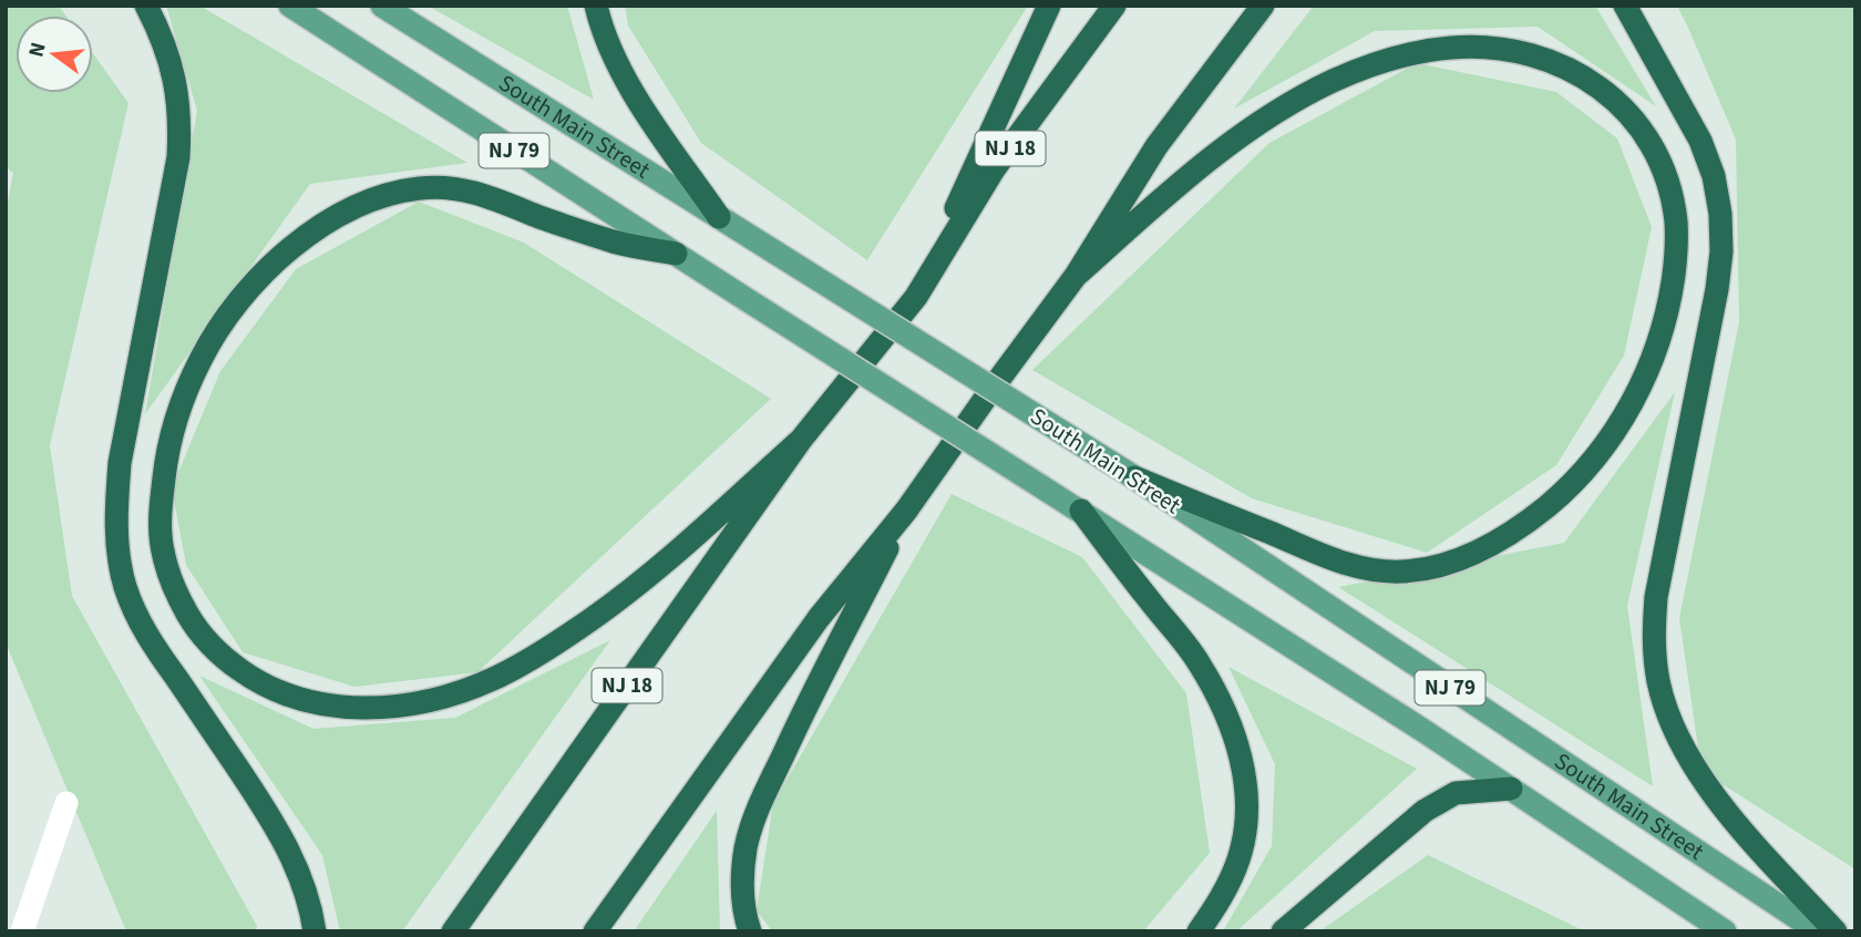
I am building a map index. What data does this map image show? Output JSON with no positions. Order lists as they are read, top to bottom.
{
  "streets": {
    "highway": ["NJ 18"],
    "main road": ["South Main Street", "NJ 79"]
  },
  "north": "left"
}
